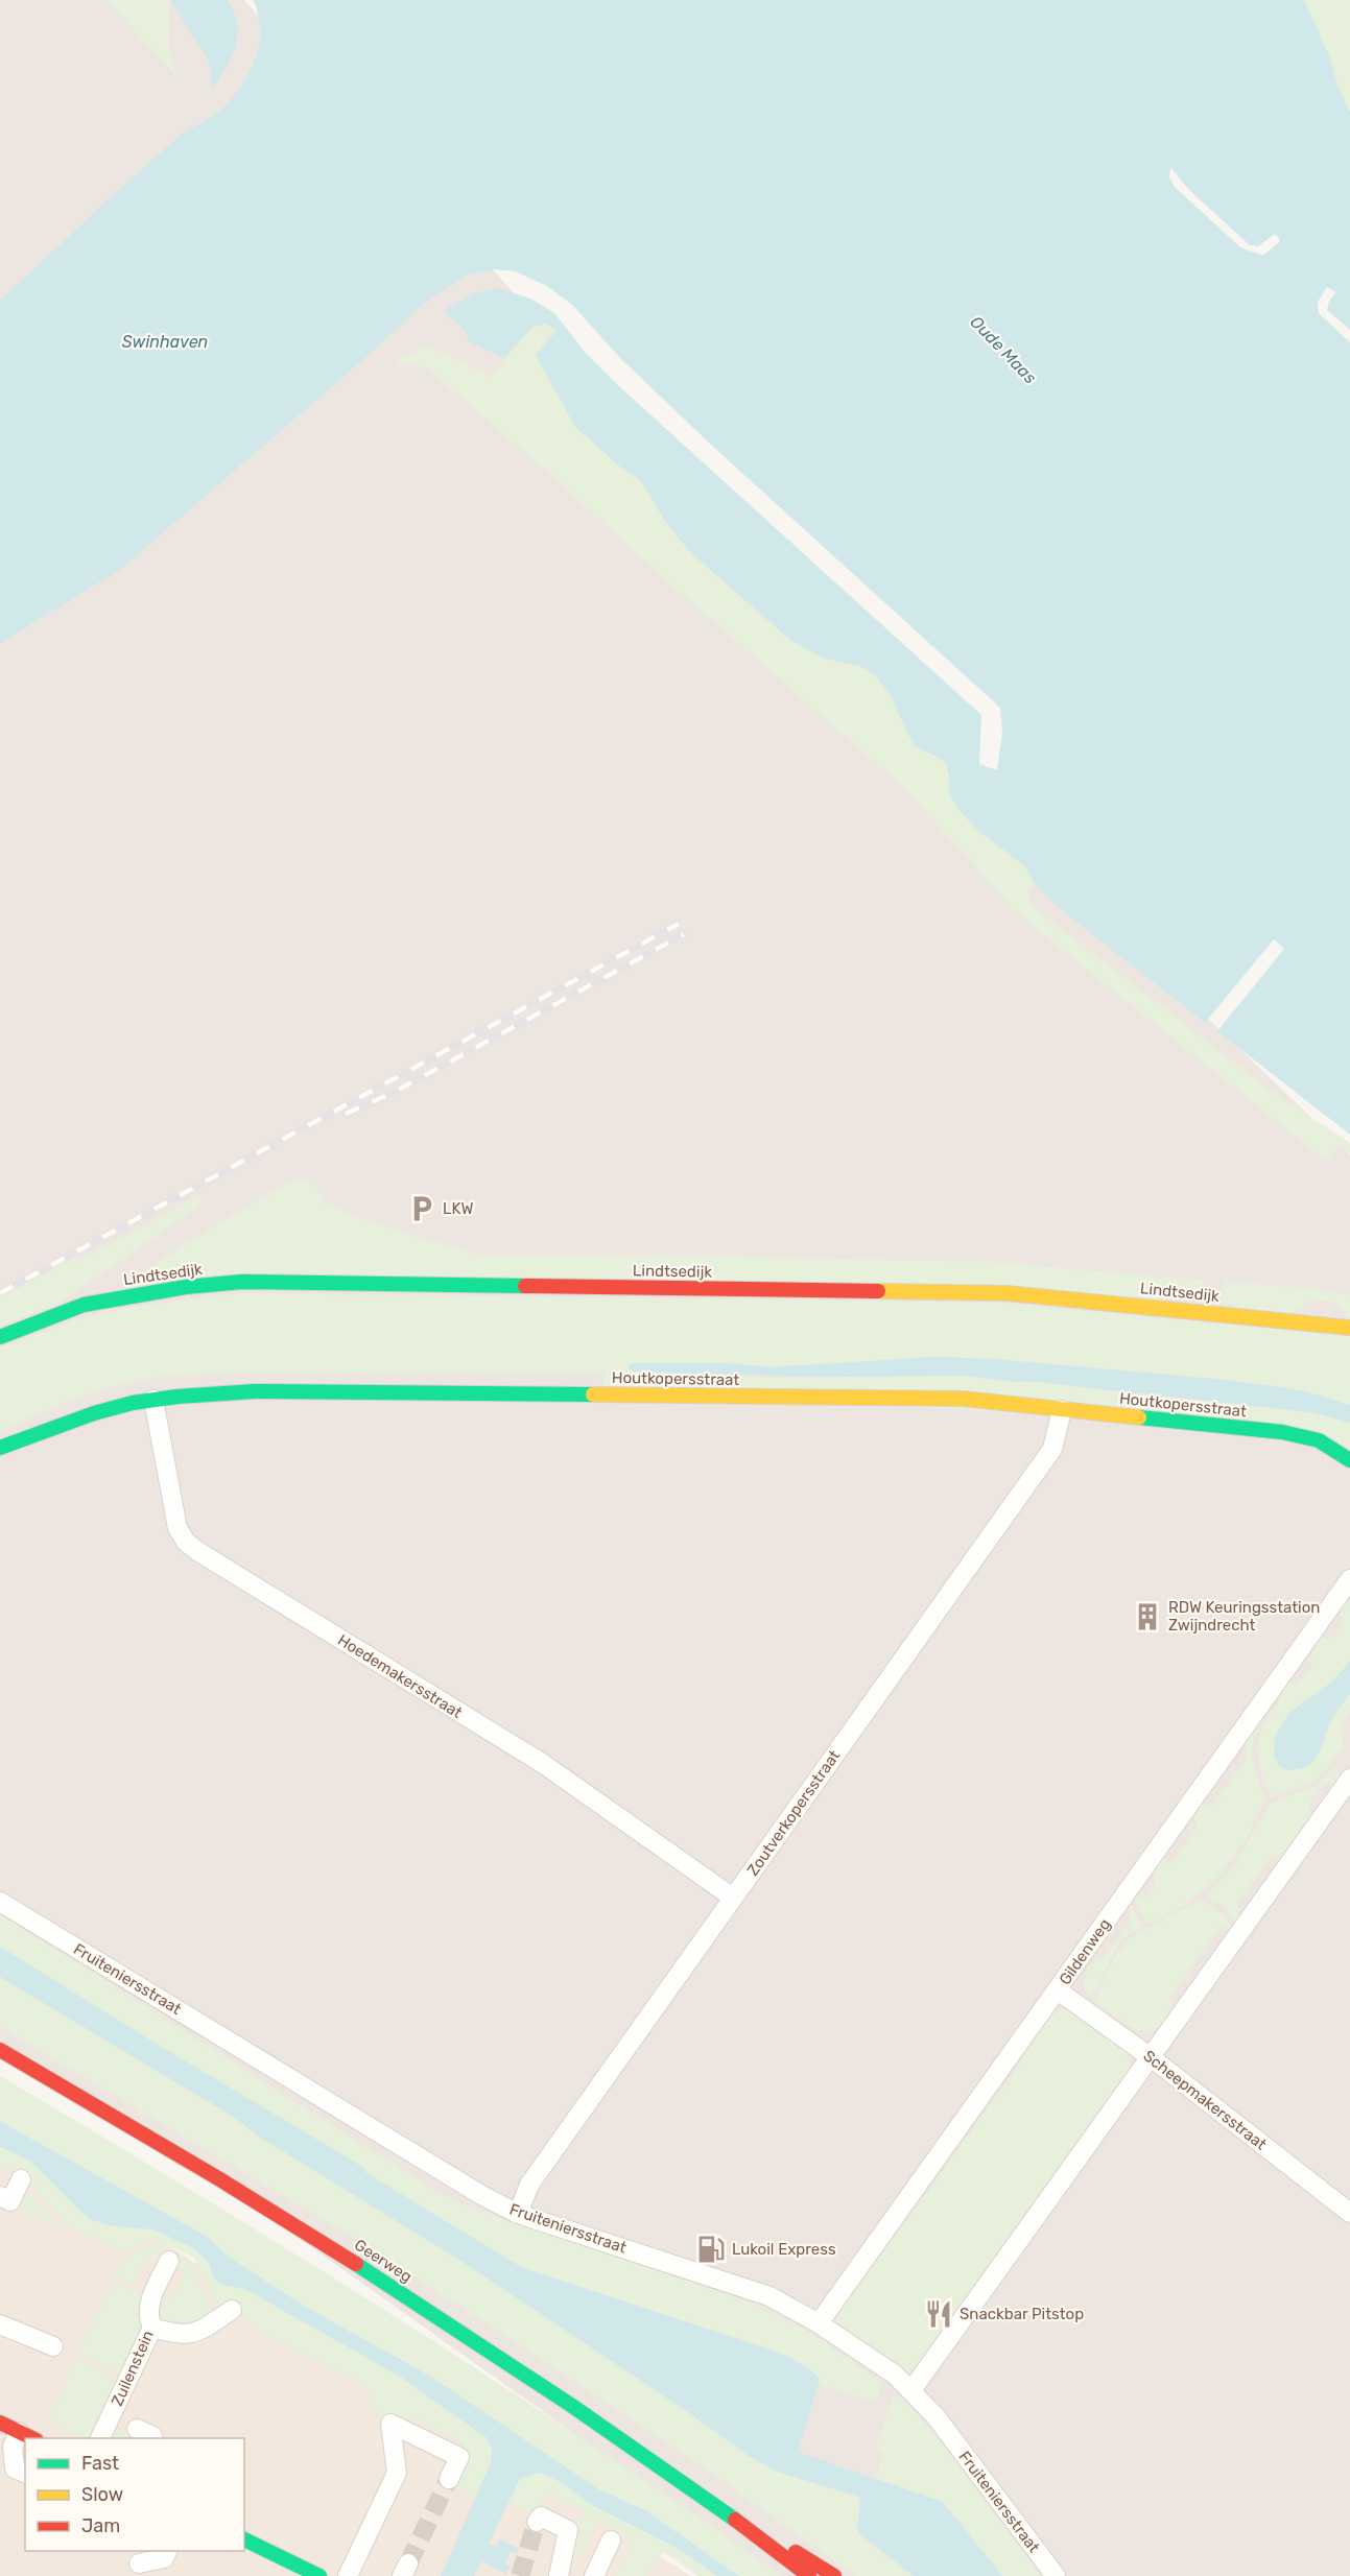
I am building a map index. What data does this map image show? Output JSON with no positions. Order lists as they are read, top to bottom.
{
  "streets": {
    "street": [
      "Lindtsedijk",
      "Houtkopersstraat",
      "Hoedemakersstraat",
      "Zoutverkopersstraat",
      "Gildenweg",
      "Fruiteniersstraat",
      "Scheepmakersstraat",
      "Geerweg",
      "Zuilenstein"
    ]
  },
  "crossings": [
    ["Houtkopersstraat", "Hoedemakersstraat"],
    ["Houtkopersstraat", "Zoutverkopersstraat"],
    ["Hoedemakersstraat", "Zoutverkopersstraat"],
    ["Zoutverkopersstraat", "Fruiteniersstraat"],
    ["Gildenweg", "Fruiteniersstraat"],
    ["Gildenweg", "Scheepmakersstraat"]
  ],
  "water": ["Swinhaven", "Oude Maas"],
  "places": {
    "parking": ["LKW"],
    "building": ["RDW Keuringsstation Zwijndrecht"],
    "fuel station": ["Lukoil Express"],
    "restaurant": ["Snackbar Pitstop"]
  },
  "legend": ["Fast", "Slow", "Jam"]
}
